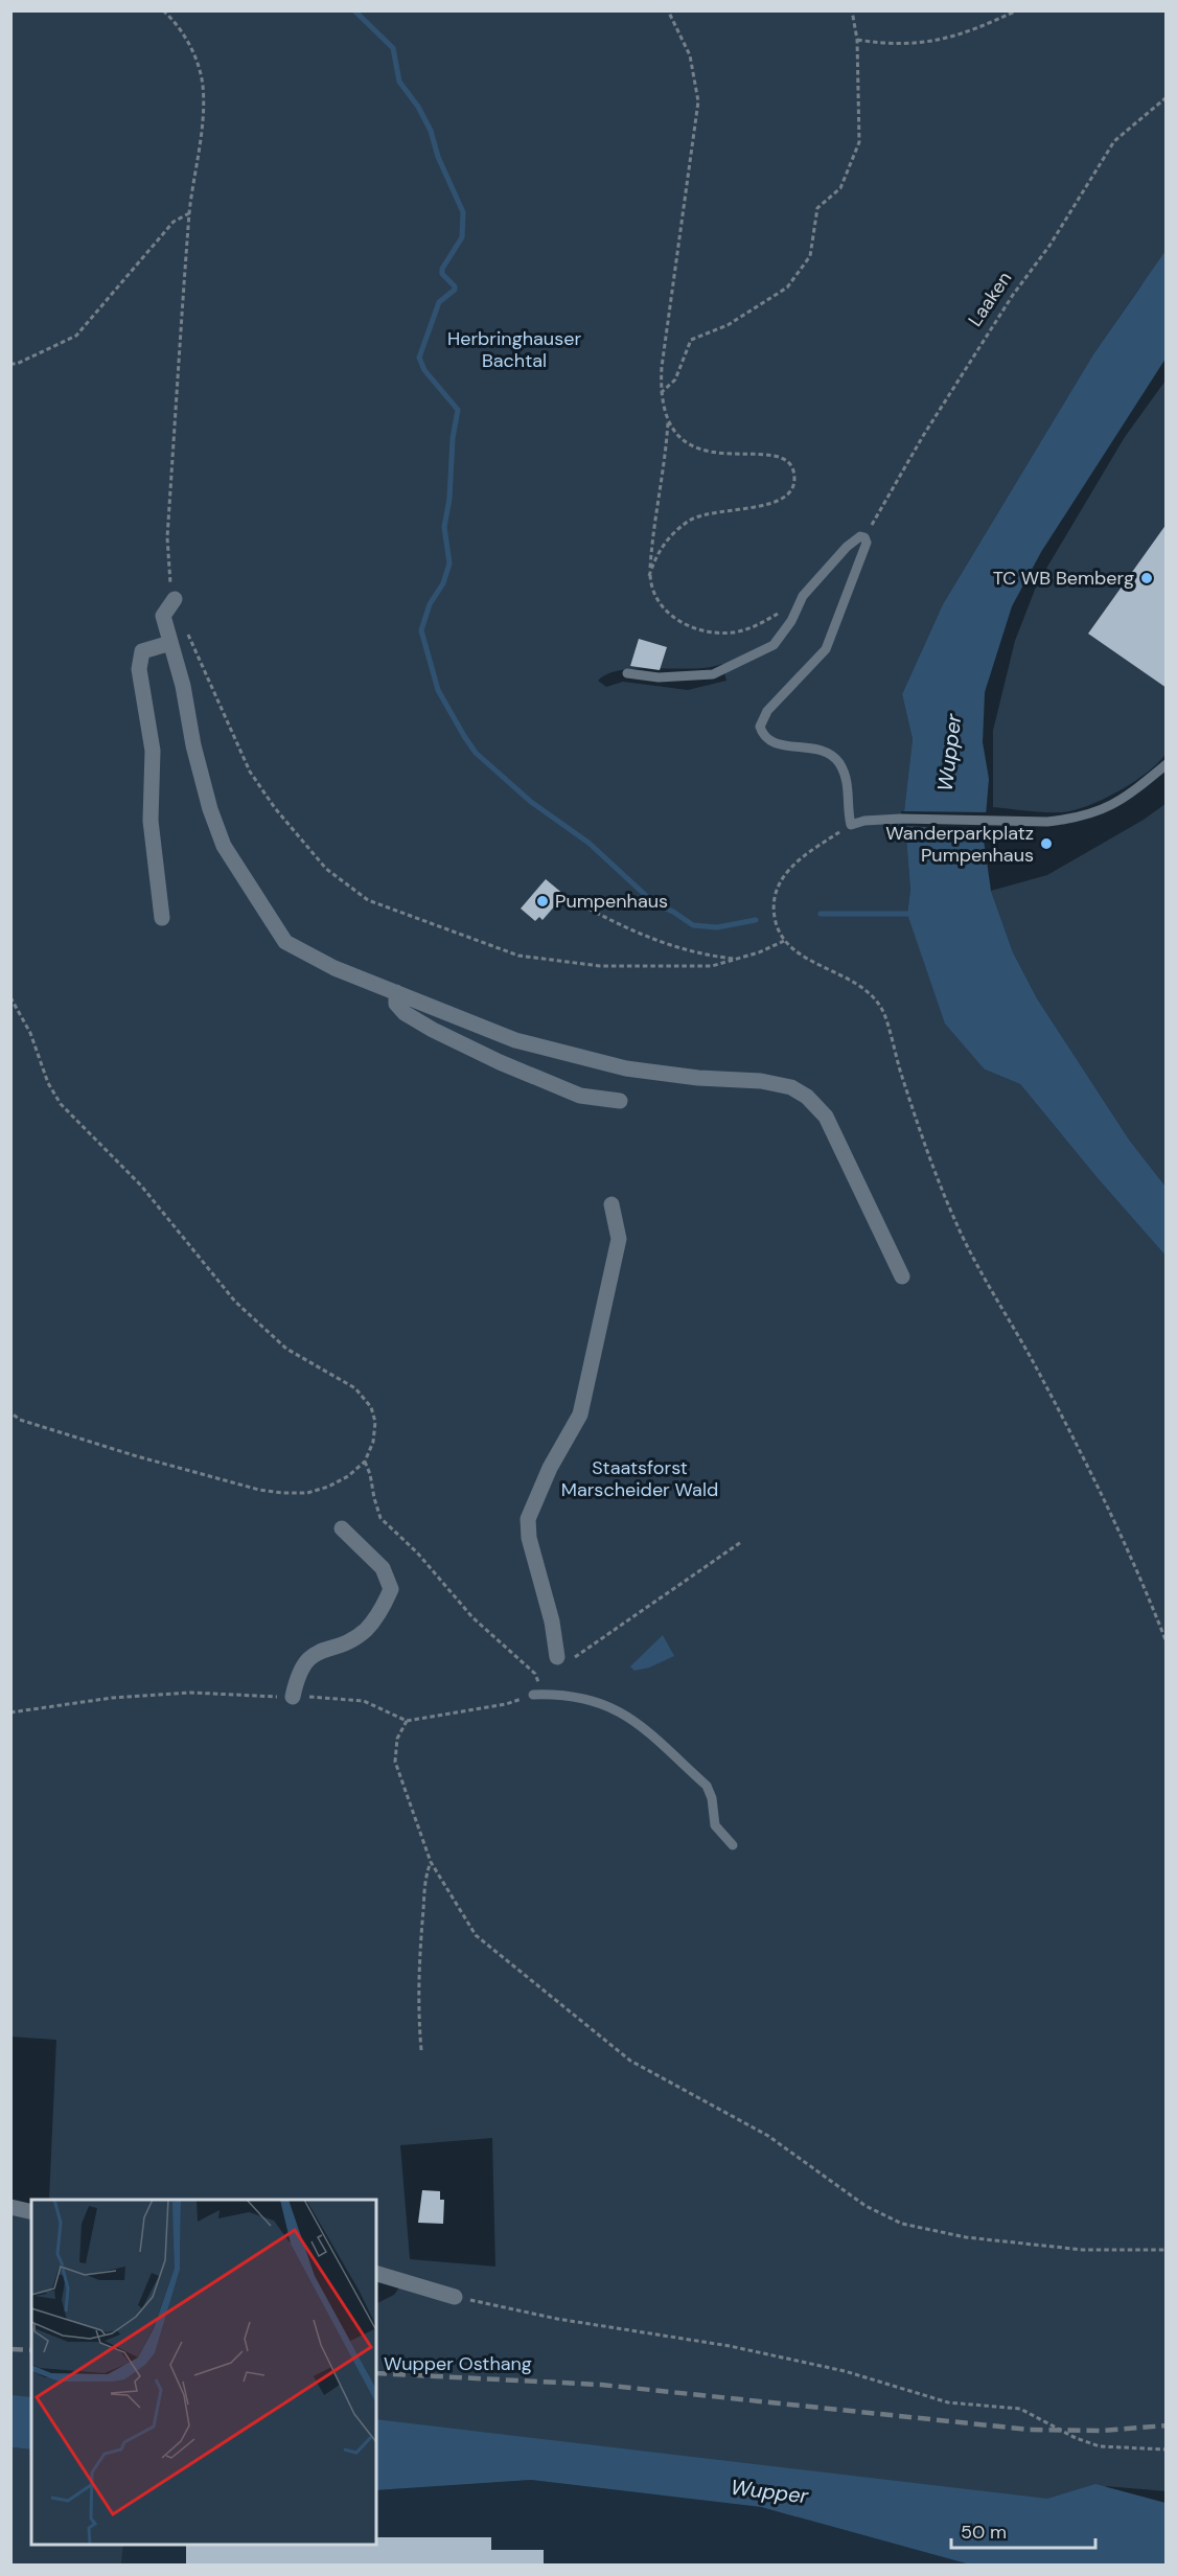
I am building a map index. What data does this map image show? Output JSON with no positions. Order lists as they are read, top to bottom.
{
  "streets": {
    "path": ["Laaken"]
  },
  "water": ["Wupper"],
  "parks": ["Herbringhauser Bachtal", "Staatsforst Marscheider Wald", "Wupper Osthang"],
  "places": ["TC WB Bemberg", "Wanderparkplatz Pumpenhaus", "Pumpenhaus"],
  "scale_bar": "50 m"
}
